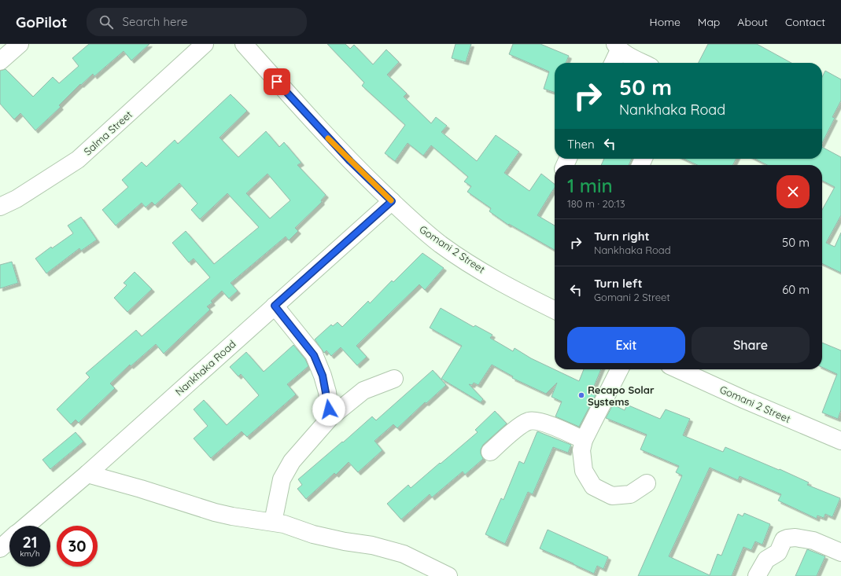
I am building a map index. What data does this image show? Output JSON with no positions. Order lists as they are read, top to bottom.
{
  "streets": {
    "street": ["Salma Street", "Gomani 2 Street", "Nankhaka Road"]
  },
  "crossings": [
    ["Gomani 2 Street", "Nankhaka Road"]
  ],
  "places": ["Recapo Solar Systems"],
  "page": {
    "header": "GoPilot",
    "search": "Search here",
    "nav": [
      "Home",
      "Map",
      "About",
      "Contact"
    ],
    "turn": ["50 m", "Nankhaka Road"],
    "then": "Then",
    "heading": ["1 min", "180 m · 20:13"],
    "list": [
      {
        "name": "Turn right",
        "note": "Nankhaka Road",
        "value": "50 m"
      },
      {
        "name": "Turn left",
        "note": "Gomani 2 Street",
        "value": "60 m"
      }
    ],
    "buttons": ["Exit", "Share"],
    "speed": "21 km/h",
    "limit": "30"
  }
}
